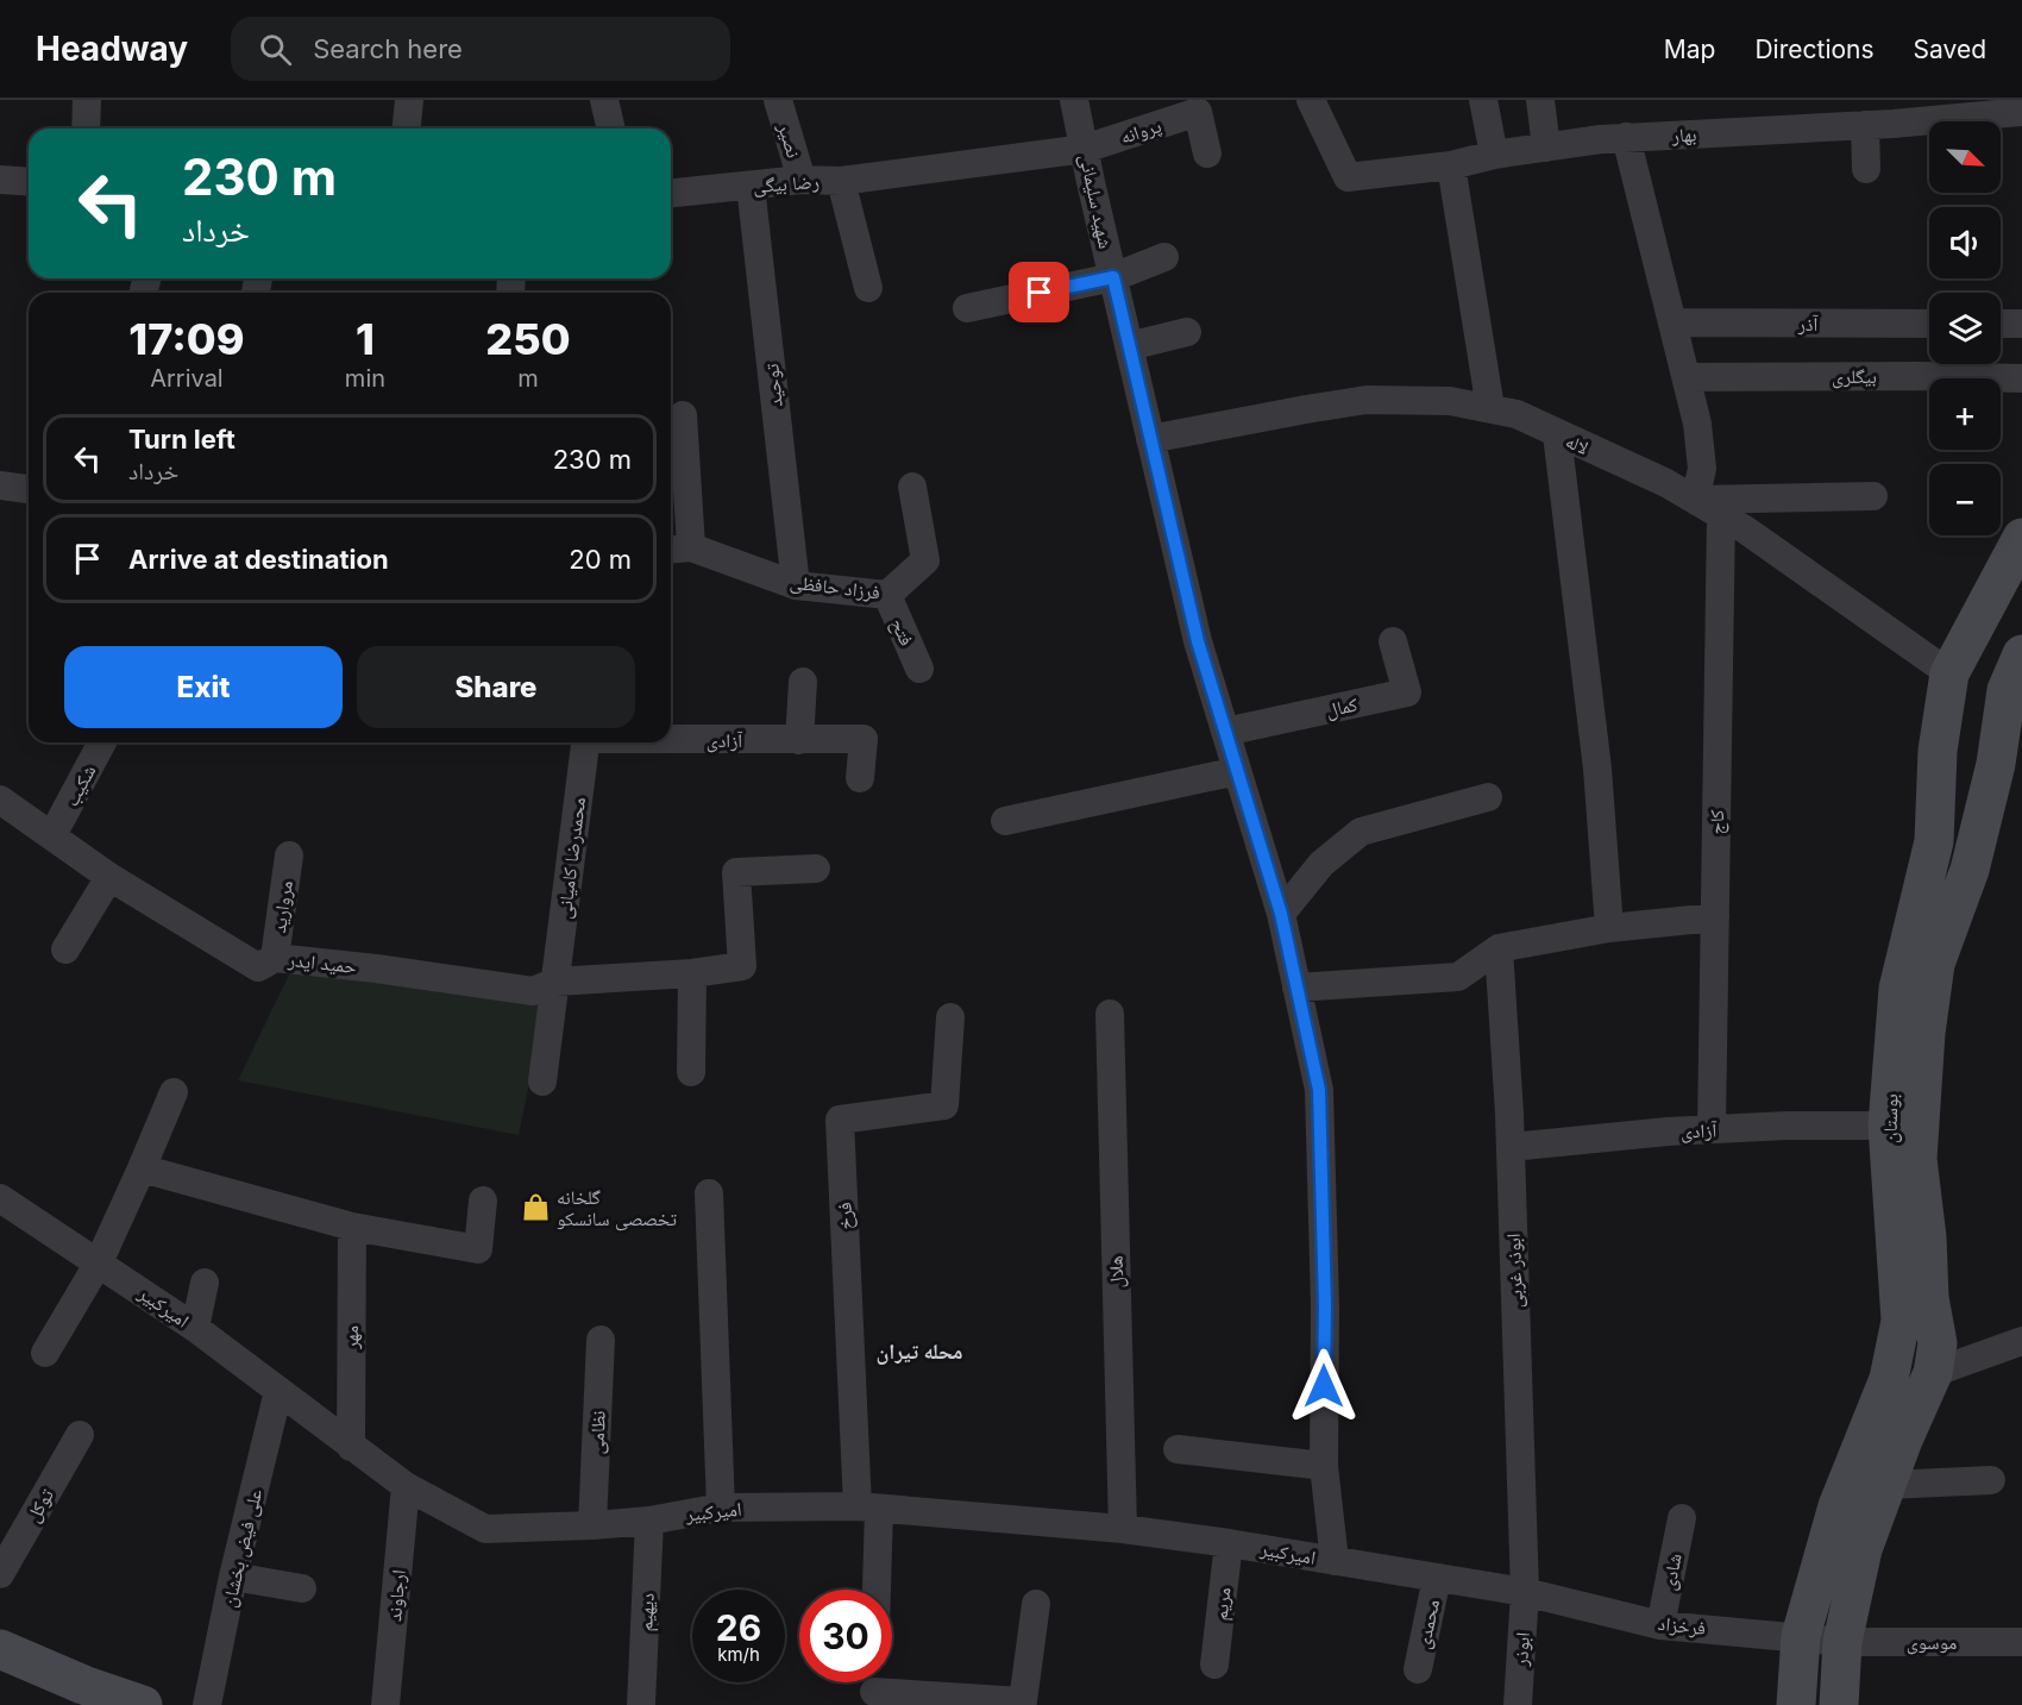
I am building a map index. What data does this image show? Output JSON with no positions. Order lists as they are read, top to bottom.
{
  "streets": {
    "street": [
      "پروانه",
      "بهار",
      "نصیر",
      "رضا بیگی",
      "شهید سلیمانی",
      "آذر",
      "بیگلری",
      "توحید",
      "لاله",
      "فرزاد حافظی",
      "فتح",
      "کمال",
      "آزادی",
      "شکیب",
      "کاج",
      "محمدرضا کامیانی",
      "مروارید",
      "حمید ایدر",
      "بوستان",
      "فرخ",
      "ابوذر غربی",
      "هلال",
      "امیرکبیر",
      "مهر",
      "نظامی",
      "توکل",
      "علی فیض بخشان",
      "شادی",
      "ارجاوند",
      "مریم",
      "دیهیم",
      "محمدی",
      "فرخزاد",
      "موسوی",
      "ابوذر"
    ]
  },
  "crossings": [
    ["پروانه", "شهید سلیمانی"],
    ["نصیر", "رضا بیگی"],
    ["رضا بیگی", "توحید"],
    ["شهید سلیمانی", "لاله"],
    ["شهید سلیمانی", "کمال"],
    ["شهید سلیمانی", "امیرکبیر"],
    ["توحید", "فرزاد حافظی"],
    ["لاله", "کاج"],
    ["لاله", "بوستان"],
    ["فرزاد حافظی", "فتح"],
    ["آزادی", "کاج"],
    ["آزادی", "بوستان"],
    ["آزادی", "ابوذر غربی"],
    ["شکیب", "حمید ایدر"],
    ["محمدرضا کامیانی", "حمید ایدر"],
    ["مروارید", "حمید ایدر"],
    ["بوستان", "فرخزاد"],
    ["بوستان", "موسوی"],
    ["فرخ", "امیرکبیر"],
    ["ابوذر غربی", "امیرکبیر"],
    ["ابوذر غربی", "فرخزاد"],
    ["ابوذر غربی", "ابوذر"],
    ["هلال", "امیرکبیر"],
    ["امیرکبیر", "مهر"],
    ["امیرکبیر", "نظامی"],
    ["امیرکبیر", "علی فیض بخشان"],
    ["امیرکبیر", "ارجاوند"],
    ["امیرکبیر", "مریم"],
    ["امیرکبیر", "دیهیم"],
    ["امیرکبیر", "محمدی"],
    ["امیرکبیر", "فرخزاد"],
    ["امیرکبیر", "ابوذر"],
    ["شادی", "فرخزاد"],
    ["فرخزاد", "موسوی"],
    ["فرخزاد", "ابوذر"]
  ],
  "districts": ["محله تیران"],
  "places": {
    "shop": ["گلخانه تخصصی سانسکو"]
  },
  "north": "bottom right",
  "page": {
    "header": "Headway",
    "search": "Search here",
    "nav": ["Map", "Directions", "Saved"],
    "map_buttons": ["+", "−"],
    "turn": ["230 m", "خرداد"],
    "eta": [
      "17:09",
      "Arrival",
      "1",
      "min",
      "250",
      "m"
    ],
    "list": [
      {
        "name": "Turn left",
        "note": "خرداد",
        "value": "230 m"
      },
      {
        "name": "Arrive at destination",
        "value": "20 m"
      }
    ],
    "buttons": ["Exit", "Share"],
    "speed": "26 km/h",
    "limit": "30"
  }
}
